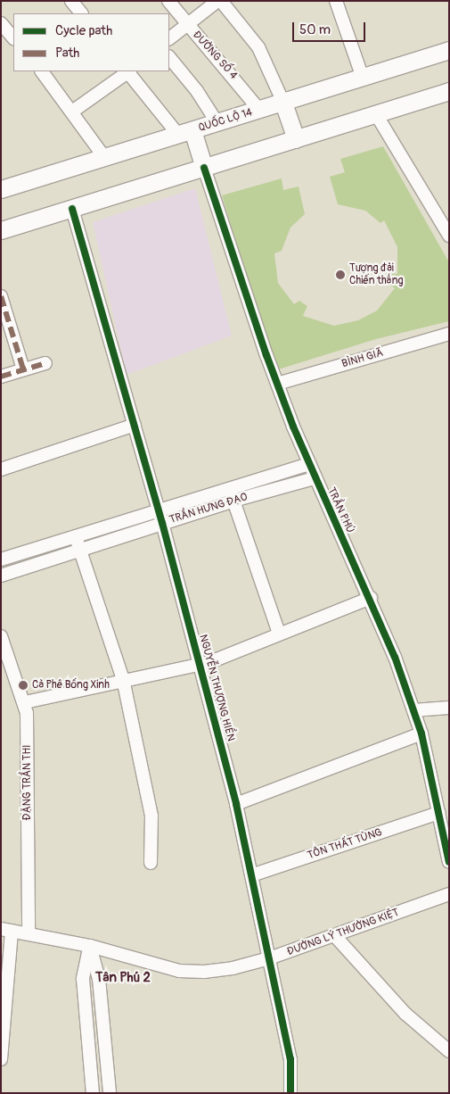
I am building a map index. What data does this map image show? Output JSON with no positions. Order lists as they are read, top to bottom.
{
  "streets": {
    "highway": ["QUỐC LỘ 14"],
    "street": [
      "ĐƯỜNG SỐ 4",
      "BÌNH GIÃ",
      "TRẦN HƯNG ĐẠO",
      "TRẦN PHÚ",
      "NGUYỄN THƯỢNG HIỀN",
      "ĐẶNG TRẦN THI",
      "TÔN THẤT TÙNG",
      "ĐƯỜNG LÝ THƯỜNG KIỆT"
    ]
  },
  "crossings": [
    ["ĐƯỜNG SỐ 4", "QUỐC LỘ 14"],
    ["BÌNH GIÃ", "TRẦN PHÚ"],
    ["TRẦN HƯNG ĐẠO", "TRẦN PHÚ"],
    ["TRẦN HƯNG ĐẠO", "NGUYỄN THƯỢNG HIỀN"],
    ["TRẦN PHÚ", "TÔN THẤT TÙNG"],
    ["NGUYỄN THƯỢNG HIỀN", "TÔN THẤT TÙNG"],
    ["NGUYỄN THƯỢNG HIỀN", "ĐƯỜNG LÝ THƯỜNG KIỆT"],
    ["ĐẶNG TRẦN THI", "ĐƯỜNG LÝ THƯỜNG KIỆT"]
  ],
  "districts": ["Tân Phú 2"],
  "places": ["Tượng đài Chiến thắng", "Cà Phê Bống Xinh"],
  "legend": ["Cycle path", "Path"],
  "scale_bar": "50 m"
}
